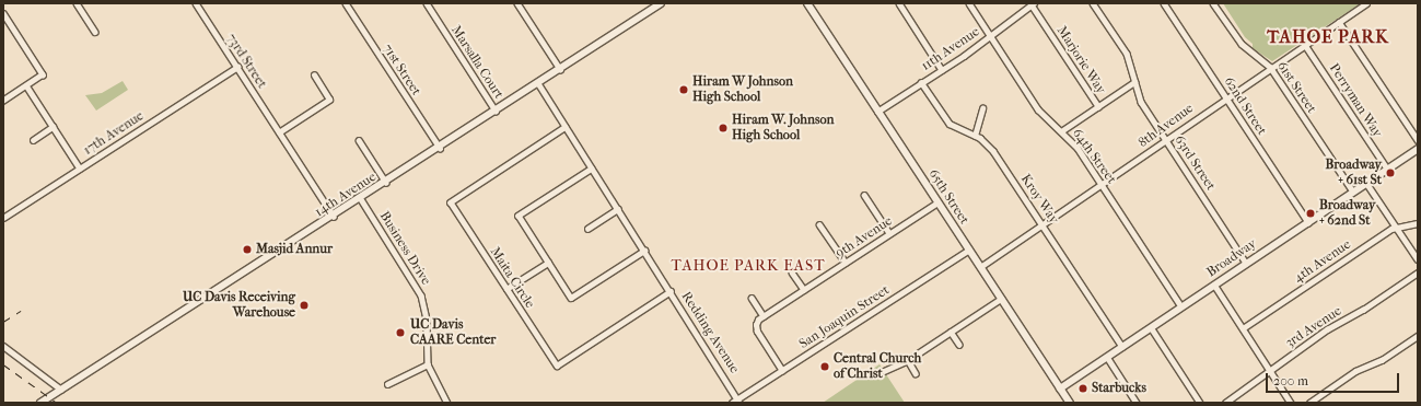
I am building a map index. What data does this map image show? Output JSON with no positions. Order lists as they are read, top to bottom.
{
  "streets": {
    "main road": ["14th Avenue", "65th Street", "Broadway"],
    "street": [
      "11th Avenue",
      "Marjorie Way",
      "73rd Street",
      "Marsalla Court",
      "71st Street",
      "61st Street",
      "Perryman Way",
      "62nd Street",
      "8th Avenue",
      "17th Avenue",
      "64th Street",
      "63rd Street",
      "Kroy Way",
      "9th Avenue",
      "Business Drive",
      "4th Avenue",
      "Maita Circle",
      "San Joaquin Street",
      "3rd Avenue",
      "Redding Avenue"
    ]
  },
  "crossings": [
    ["11th Avenue", "Marjorie Way"],
    ["11th Avenue", "64th Street"],
    ["11th Avenue", "65th Street"],
    ["11th Avenue", "Kroy Way"],
    ["73rd Street", "17th Avenue"],
    ["73rd Street", "14th Avenue"],
    ["Marsalla Court", "14th Avenue"],
    ["71st Street", "14th Avenue"],
    ["61st Street", "8th Avenue"],
    ["61st Street", "Broadway"],
    ["Perryman Way", "8th Avenue"],
    ["Perryman Way", "Broadway"],
    ["62nd Street", "8th Avenue"],
    ["62nd Street", "Broadway"],
    ["8th Avenue", "64th Street"],
    ["8th Avenue", "63rd Street"],
    ["8th Avenue", "65th Street"],
    ["8th Avenue", "Kroy Way"],
    ["64th Street", "Broadway"],
    ["63rd Street", "Broadway"],
    ["14th Avenue", "Business Drive"],
    ["14th Avenue", "Redding Avenue"],
    ["65th Street", "9th Avenue"],
    ["65th Street", "Broadway"],
    ["65th Street", "San Joaquin Street"],
    ["Kroy Way", "Broadway"],
    ["Maita Circle", "Redding Avenue"],
    ["San Joaquin Street", "Redding Avenue"]
  ],
  "districts": ["TAHOE PARK", "TAHOE PARK EAST"],
  "places": [
    "Hiram W Johnson High School",
    "Hiram W. Johnson High School",
    "Broadway + 61st St",
    "Broadway + 62nd St",
    "Masjid Annur",
    "UC Davis Receiving Warehouse",
    "UC Davis CAARE Center",
    "Central Church of Christ",
    "Starbucks"
  ],
  "scale_bar": "200 m"
}
